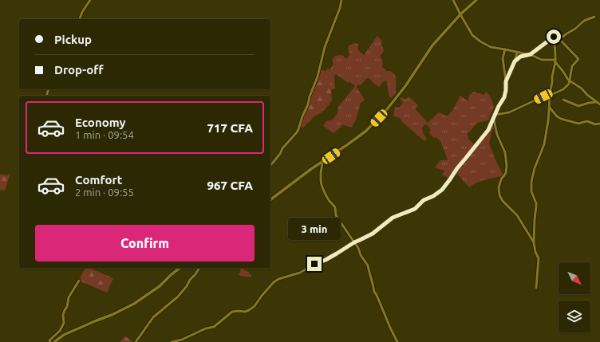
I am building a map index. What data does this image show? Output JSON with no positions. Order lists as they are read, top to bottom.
{
  "north": "bottom right",
  "page": {
    "banner": ["Pickup", "Drop-off"],
    "list": [
      {
        "name": "Economy",
        "note": "1 min · 09:54",
        "value": "717 CFA"
      },
      {
        "name": "Comfort",
        "note": "2 min · 09:55",
        "value": "967 CFA"
      }
    ],
    "bubble": "3 min",
    "buttons": "Confirm"
  }
}
